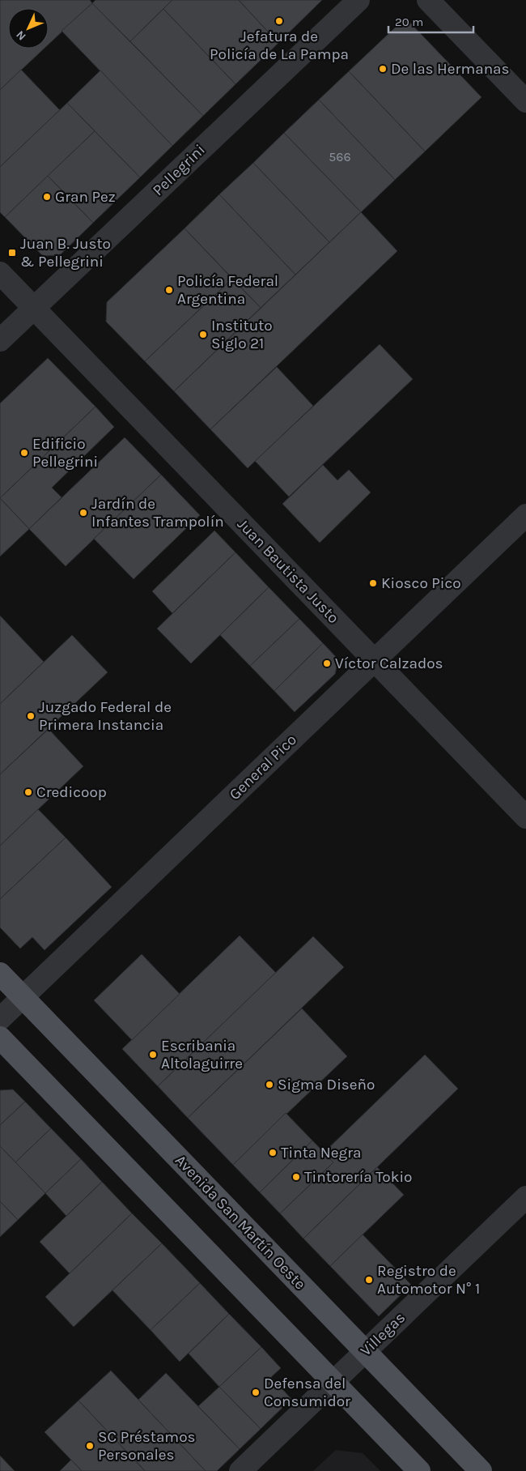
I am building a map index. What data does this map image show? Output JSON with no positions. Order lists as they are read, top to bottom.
{
  "streets": {
    "main road": ["Avenida San Martín Oeste"],
    "street": [
      "Pellegrini",
      "Juan Bautista Justo",
      "General Pico",
      "Villegas"
    ]
  },
  "crossings": [
    ["Pellegrini", "Juan Bautista Justo"],
    ["Juan Bautista Justo", "General Pico"],
    ["General Pico", "Avenida San Martín Oeste"],
    ["Avenida San Martín Oeste", "Villegas"]
  ],
  "places": {
    "other": [
      "Jefatura de Policía de La Pampa",
      "De las Hermanas",
      "Gran Pez",
      "Policía Federal Argentina",
      "Instituto Siglo 21",
      "Edificio Pellegrini",
      "Jardín de Infantes Trampolín",
      "Kiosco Pico",
      "Víctor Calzados",
      "Juzgado Federal de Primera Instancia",
      "Credicoop",
      "Escribania Altolaguirre",
      "Sigma Diseño",
      "Tinta Negra",
      "Tintorería Tokio",
      "Registro de Automotor N° 1",
      "Defensa del Consumidor",
      "SC Préstamos Personales"
    ],
    "transit": ["Juan B. Justo & Pellegrini"]
  },
  "house_numbers": ["566"],
  "scale_bar": "20 m",
  "north": "bottom left"
}
